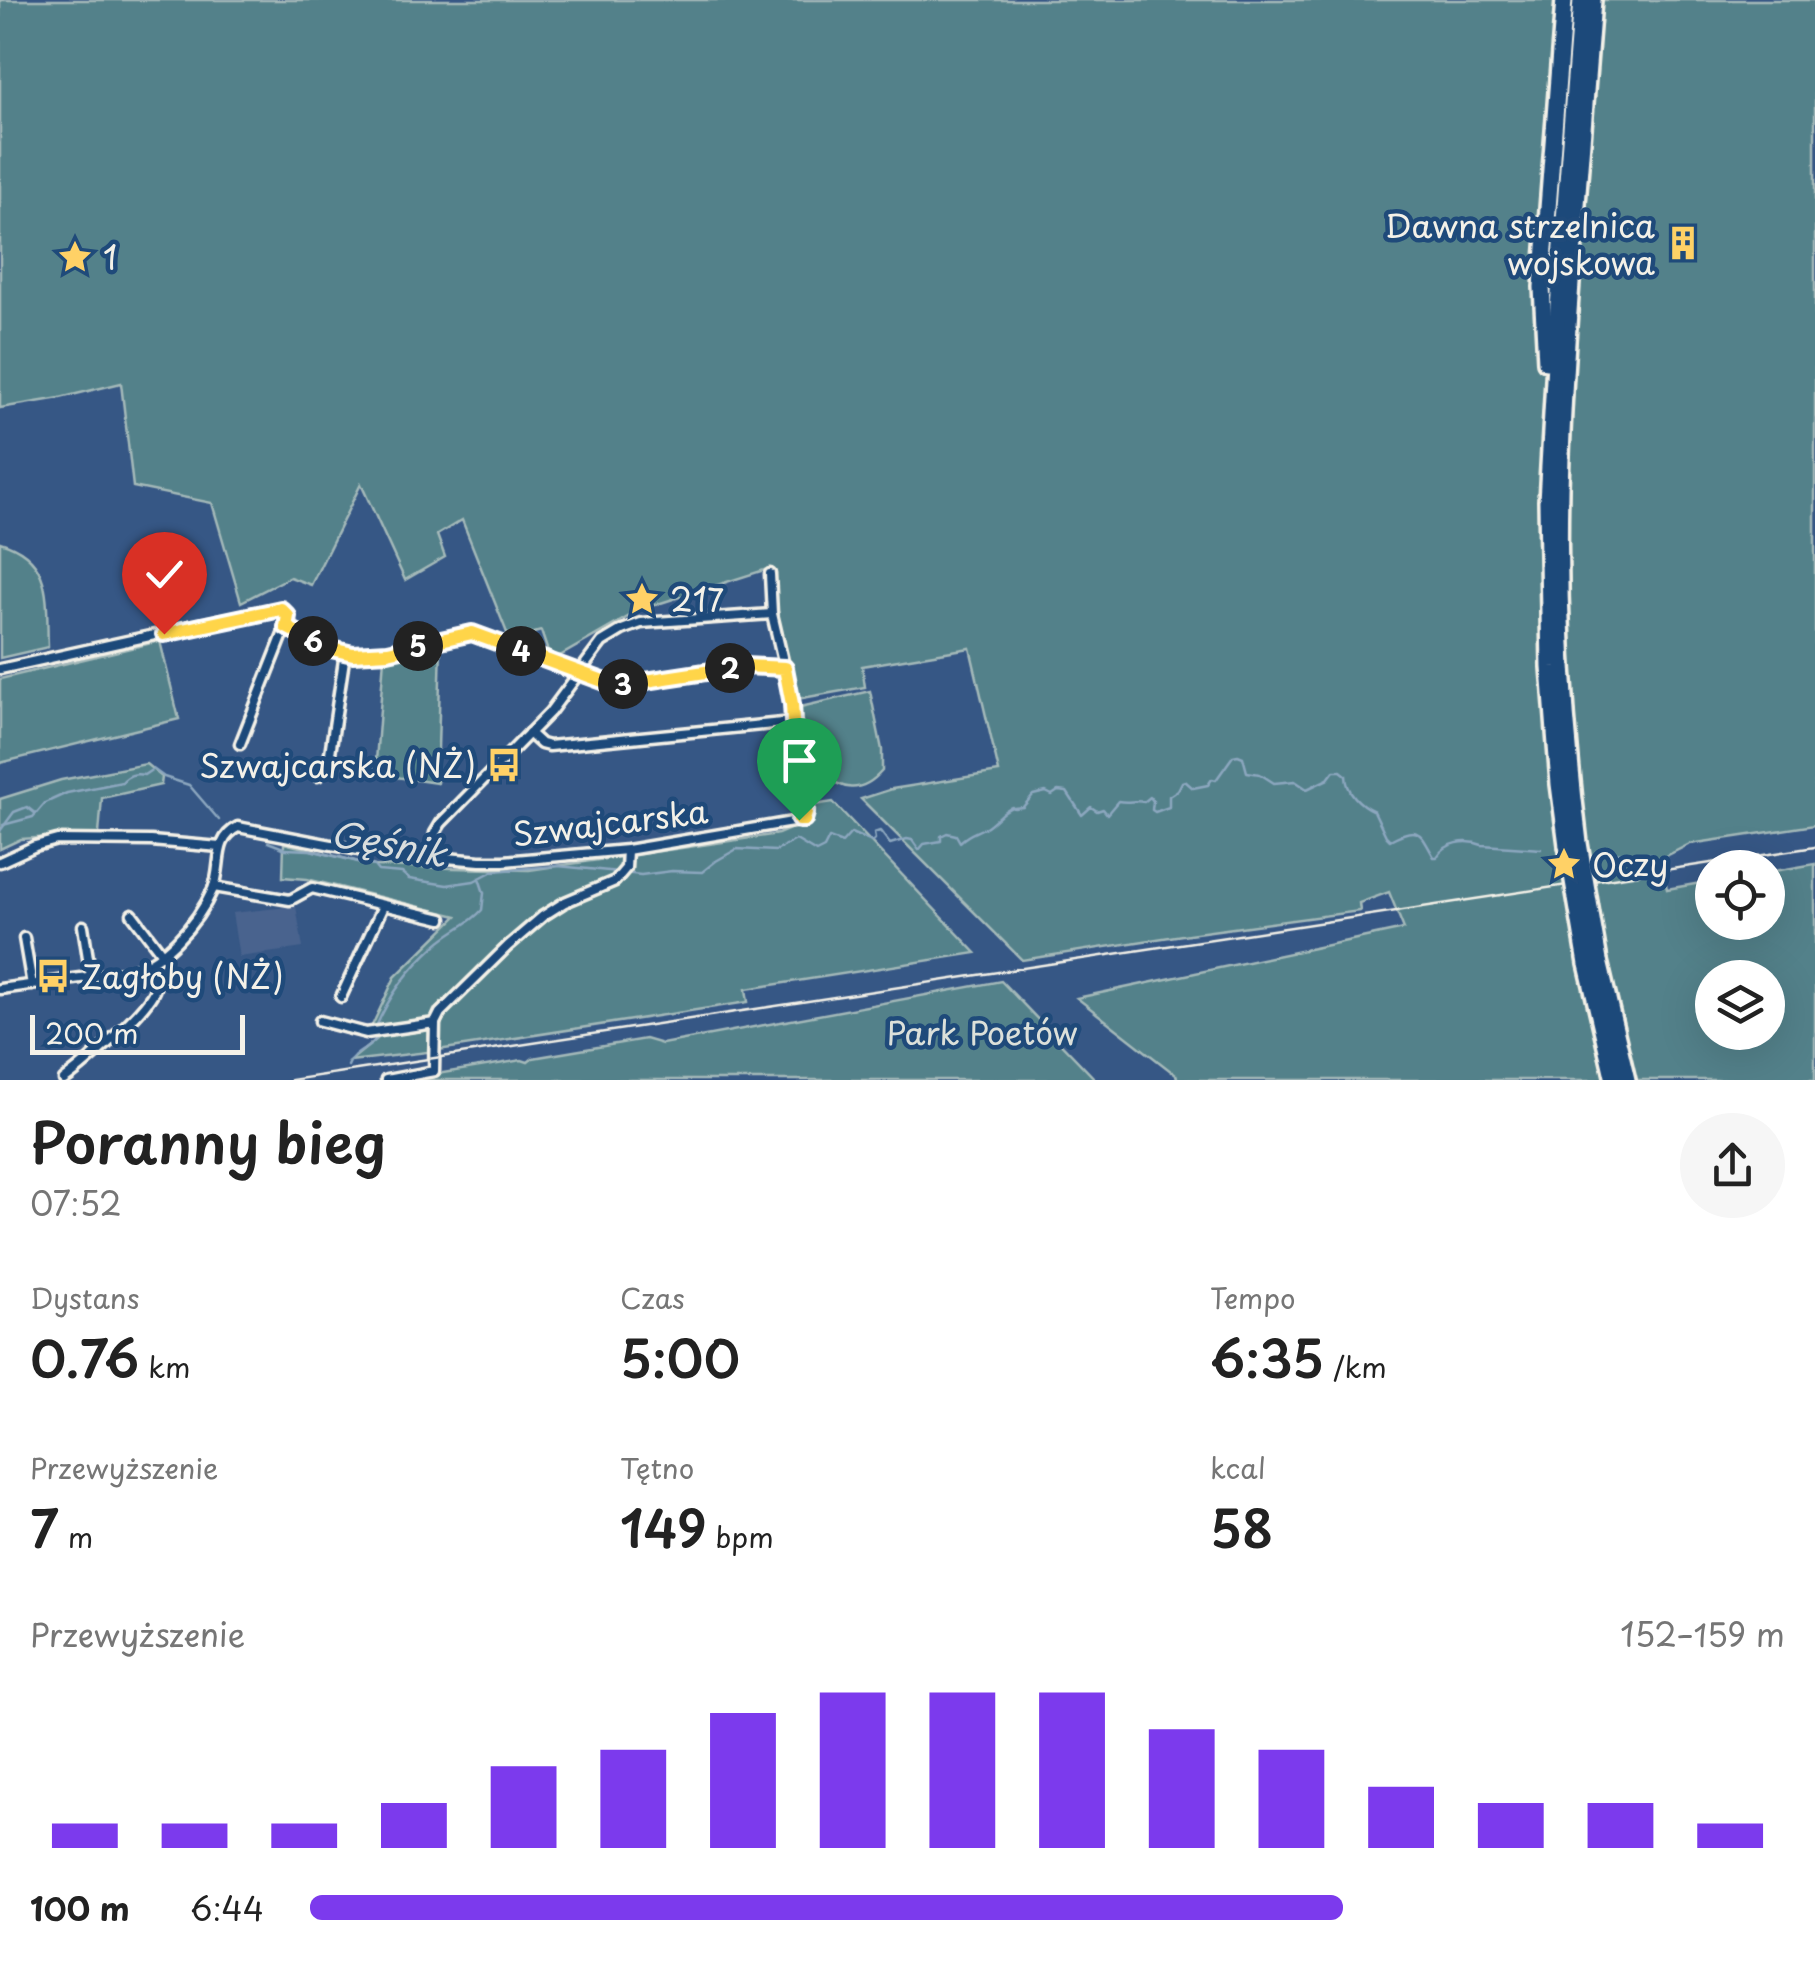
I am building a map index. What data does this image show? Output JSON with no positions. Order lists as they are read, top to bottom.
{
  "streets": {
    "street": ["Szwajcarska"]
  },
  "water": ["Gęśnik"],
  "parks": ["Park Poetów"],
  "places": {
    "building": ["Dawna strzelnica wojskowa"],
    "place": ["1", "217", "Oczy"],
    "bus stop": ["Szwajcarska (NŻ)", "Zagłoby (NŻ)"]
  },
  "scale_bar": "200 m",
  "page": {
    "pins": [
      "6",
      "5",
      "4",
      "2",
      "3"
    ],
    "scale": "200 m",
    "heading": ["Poranny bieg", "07:52"],
    "stats": [
      ["Dystans", "0.76 km"],
      ["Czas", "5:00"],
      ["Tempo", "6:35 /km"],
      ["Przewyższenie", "7 m"],
      ["Tętno", "149 bpm"],
      ["kcal", "58"]
    ],
    "chart": ["Przewyższenie", "152–159 m"],
    "list": [
      {
        "name": "100 m",
        "note": "6:44"
      }
    ]
  }
}
